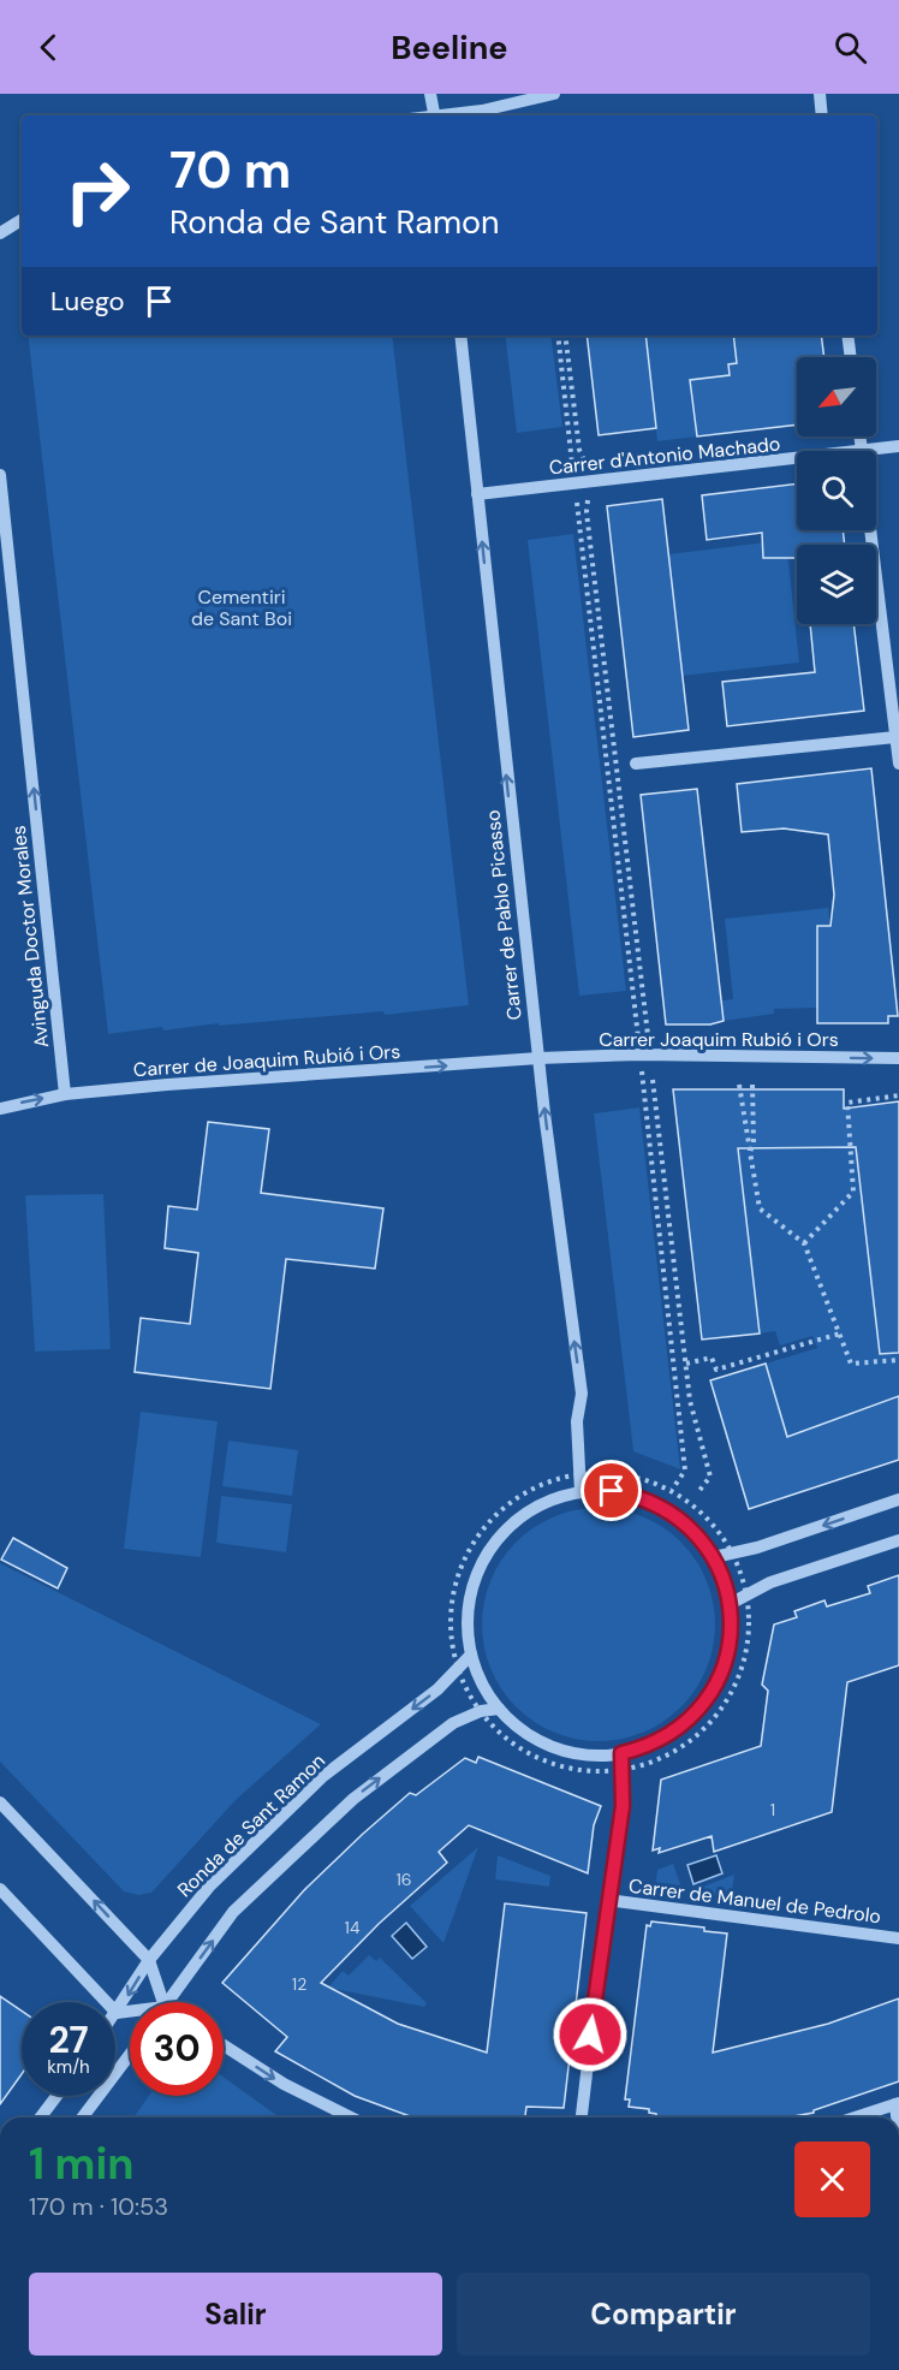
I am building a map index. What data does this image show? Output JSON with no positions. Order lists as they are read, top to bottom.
{
  "streets": {
    "street": [
      "Carrer d'Antonio Machado",
      "Carrer de Pablo Picasso",
      "Avinguda Doctor Morales",
      "Carrer Joaquim Rubió i Ors",
      "Carrer de Joaquim Rubió i Ors",
      "Ronda de Sant Ramon",
      "Carrer de Manuel de Pedrolo"
    ]
  },
  "crossings": [
    ["Carrer d'Antonio Machado", "Carrer de Pablo Picasso"],
    ["Carrer de Pablo Picasso", "Carrer Joaquim Rubió i Ors"],
    ["Carrer de Pablo Picasso", "Carrer de Joaquim Rubió i Ors"],
    ["Avinguda Doctor Morales", "Carrer de Joaquim Rubió i Ors"],
    ["Carrer Joaquim Rubió i Ors", "Carrer de Joaquim Rubió i Ors"]
  ],
  "one_way": [
    "Carrer de Pablo Picasso",
    "Avinguda Doctor Morales",
    "Carrer Joaquim Rubió i Ors",
    "Carrer de Joaquim Rubió i Ors"
  ],
  "parks": ["Cementiri de Sant Boi"],
  "house_numbers": [
    "1",
    "16",
    "14",
    "12"
  ],
  "north": "bottom left",
  "page": {
    "header": "Beeline",
    "turn": ["70 m", "Ronda de Sant Ramon"],
    "then": "Luego",
    "speed": "27 km/h",
    "limit": "30",
    "heading": ["1 min", "170 m · 10:53"],
    "buttons": ["Salir", "Compartir"]
  }
}
